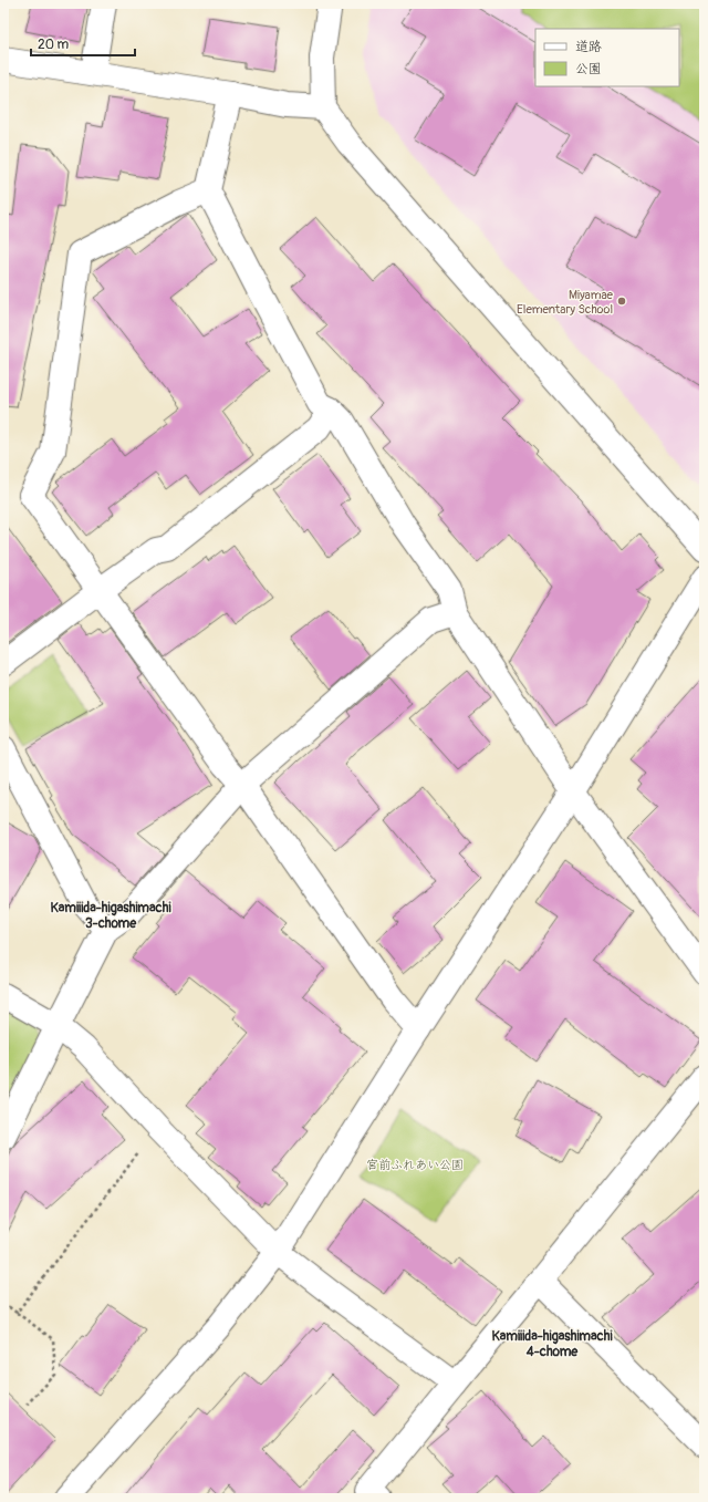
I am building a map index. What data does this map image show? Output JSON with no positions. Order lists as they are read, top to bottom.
{
  "districts": ["Kamiiida-higashimachi 3-chome", "Kamiiida-higashimachi 4-chome"],
  "parks": ["宮前ふれあい公園"],
  "places": ["Miyamae Elementary School"],
  "legend": ["道路", "公園"],
  "scale_bar": "20 m"
}
